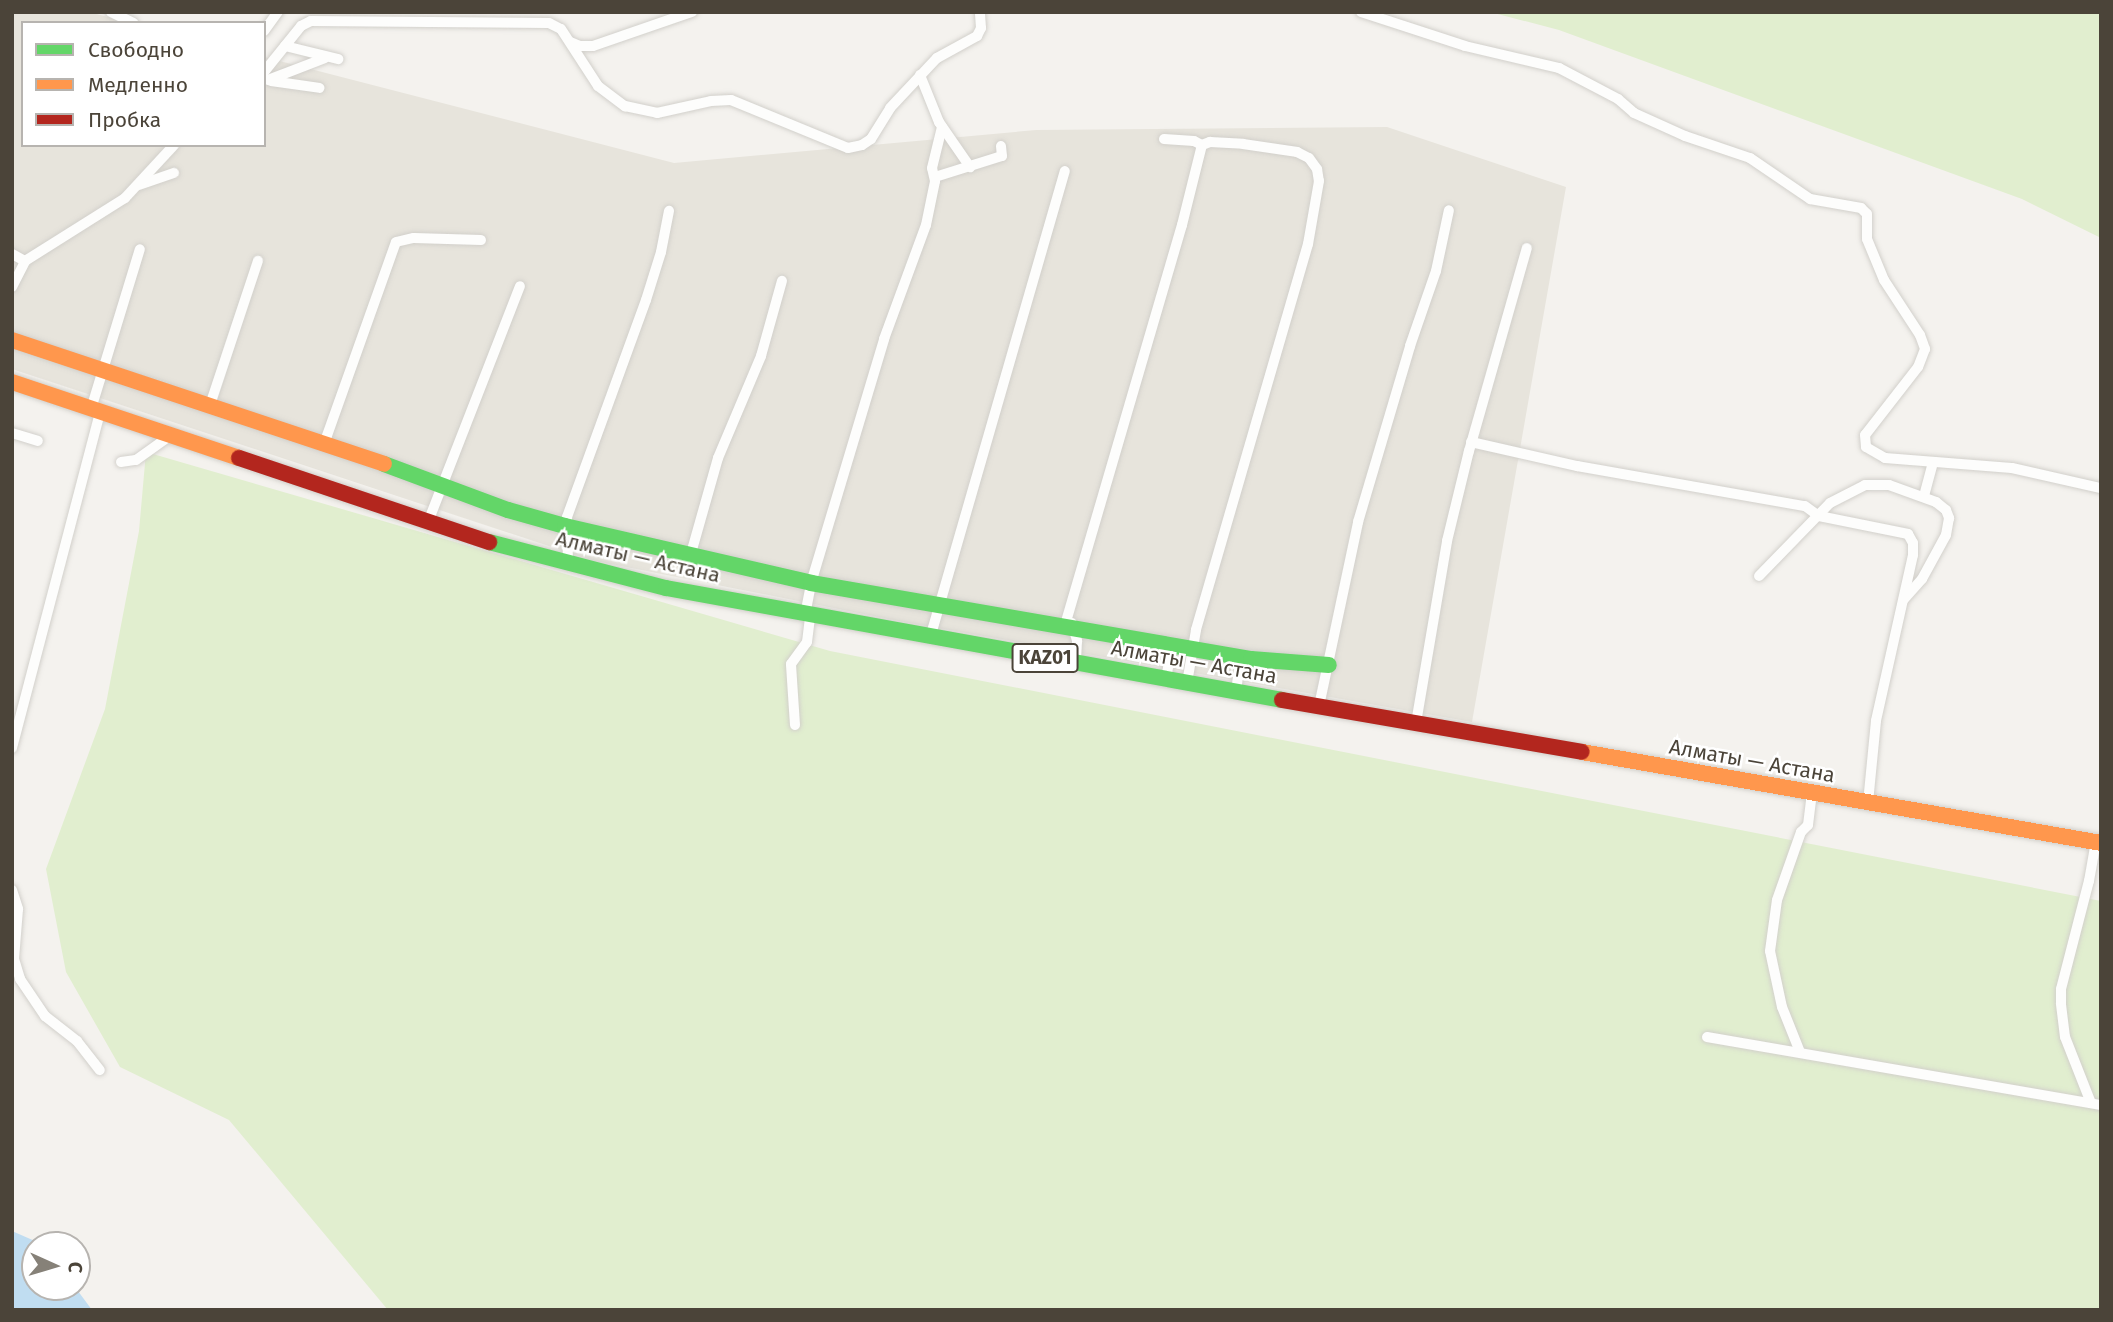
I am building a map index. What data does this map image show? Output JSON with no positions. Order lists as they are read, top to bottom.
{
  "streets": {
    "main road": ["Алматы — Астана", "KАZ01"]
  },
  "legend": ["Свободно", "Медленно", "Пробка"],
  "north": "right"
}
